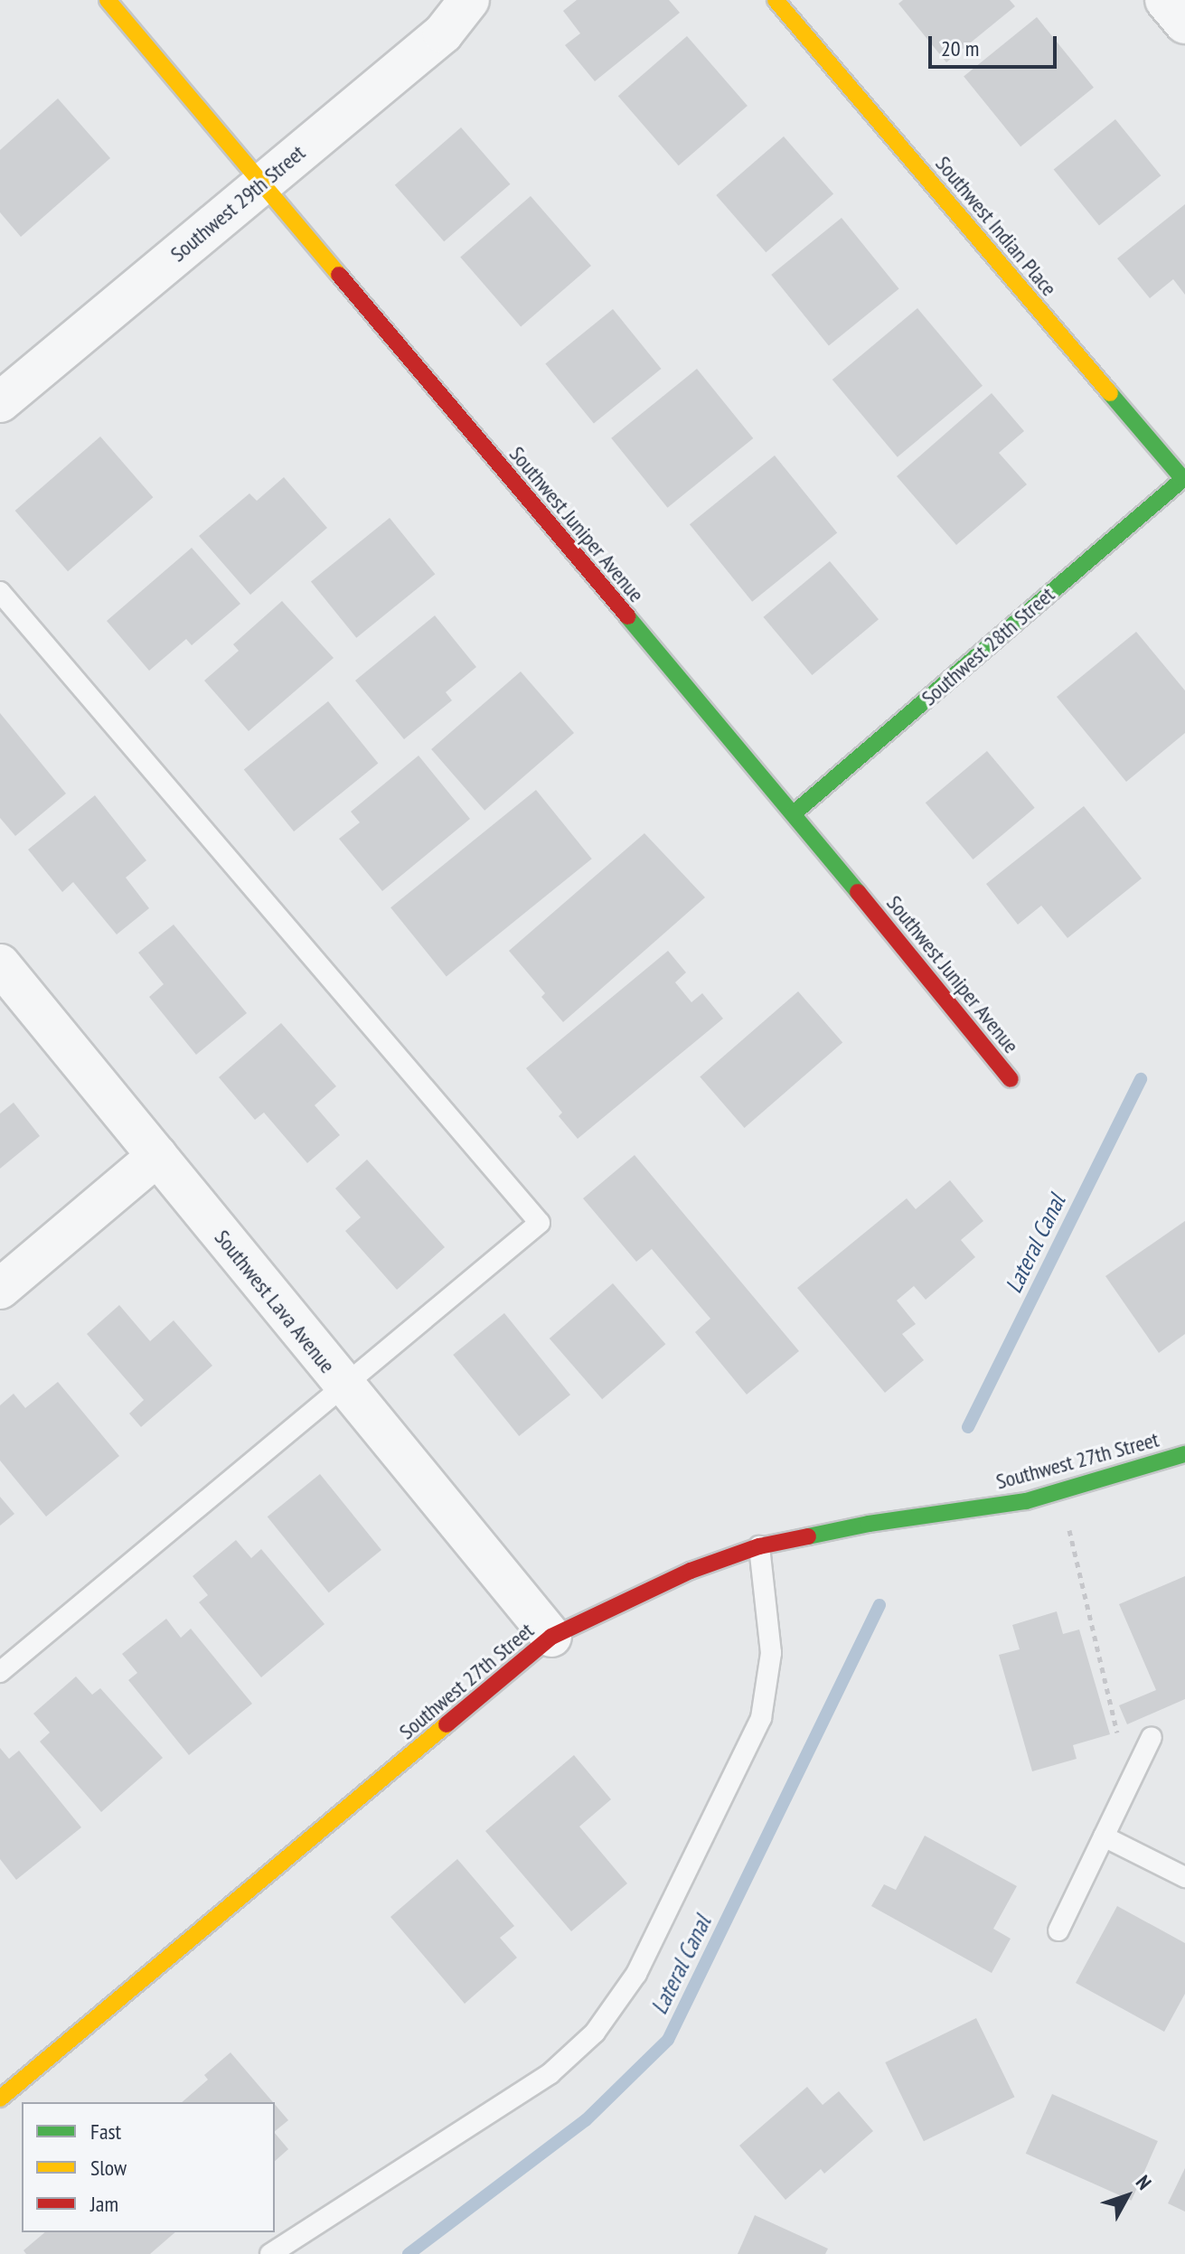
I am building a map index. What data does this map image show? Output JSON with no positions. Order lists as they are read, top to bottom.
{
  "streets": {
    "street": [
      "Southwest 29th Street",
      "Southwest Indian Place",
      "Southwest Juniper Avenue",
      "Southwest 28th Street",
      "Southwest Lava Avenue",
      "Southwest 27th Street"
    ]
  },
  "crossings": [
    ["Southwest 29th Street", "Southwest Juniper Avenue"],
    ["Southwest Indian Place", "Southwest 28th Street"],
    ["Southwest Juniper Avenue", "Southwest 28th Street"],
    ["Southwest Lava Avenue", "Southwest 27th Street"]
  ],
  "water": ["Lateral Canal"],
  "legend": ["Fast", "Slow", "Jam"],
  "scale_bar": "20 m",
  "north": "top right"
}
